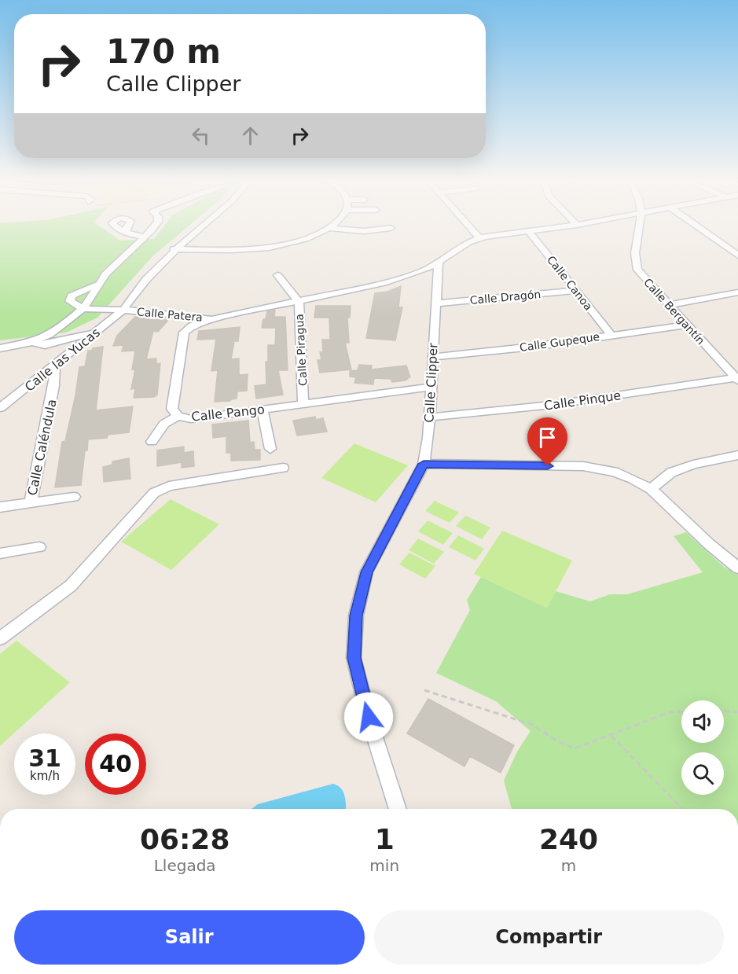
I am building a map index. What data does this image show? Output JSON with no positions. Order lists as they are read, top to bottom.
{
  "streets": {
    "street": [
      "Calle Canoa",
      "Calle Dragón",
      "Calle Bergantín",
      "Calle Patera",
      "Calle Gupeque",
      "Calle Piragua",
      "Calle las Yucas",
      "Calle Clipper",
      "Calle Pinque",
      "Calle Pango",
      "Calle Caléndula"
    ]
  },
  "crossings": [
    ["Calle Canoa", "Calle Dragón"],
    ["Calle Canoa", "Calle Gupeque"],
    ["Calle Dragón", "Calle Clipper"],
    ["Calle Bergantín", "Calle Gupeque"],
    ["Calle Bergantín", "Calle Pinque"],
    ["Calle Patera", "Calle las Yucas"],
    ["Calle Patera", "Calle Pango"],
    ["Calle Gupeque", "Calle Clipper"],
    ["Calle Piragua", "Calle Pango"],
    ["Calle las Yucas", "Calle Caléndula"],
    ["Calle Clipper", "Calle Pinque"],
    ["Calle Clipper", "Calle Pango"]
  ],
  "page": {
    "turn": ["170 m", "Calle Clipper"],
    "speed": "31 km/h",
    "limit": "40",
    "eta": [
      "06:28",
      "Llegada",
      "1",
      "min",
      "240",
      "m"
    ],
    "buttons": ["Salir", "Compartir"]
  }
}
